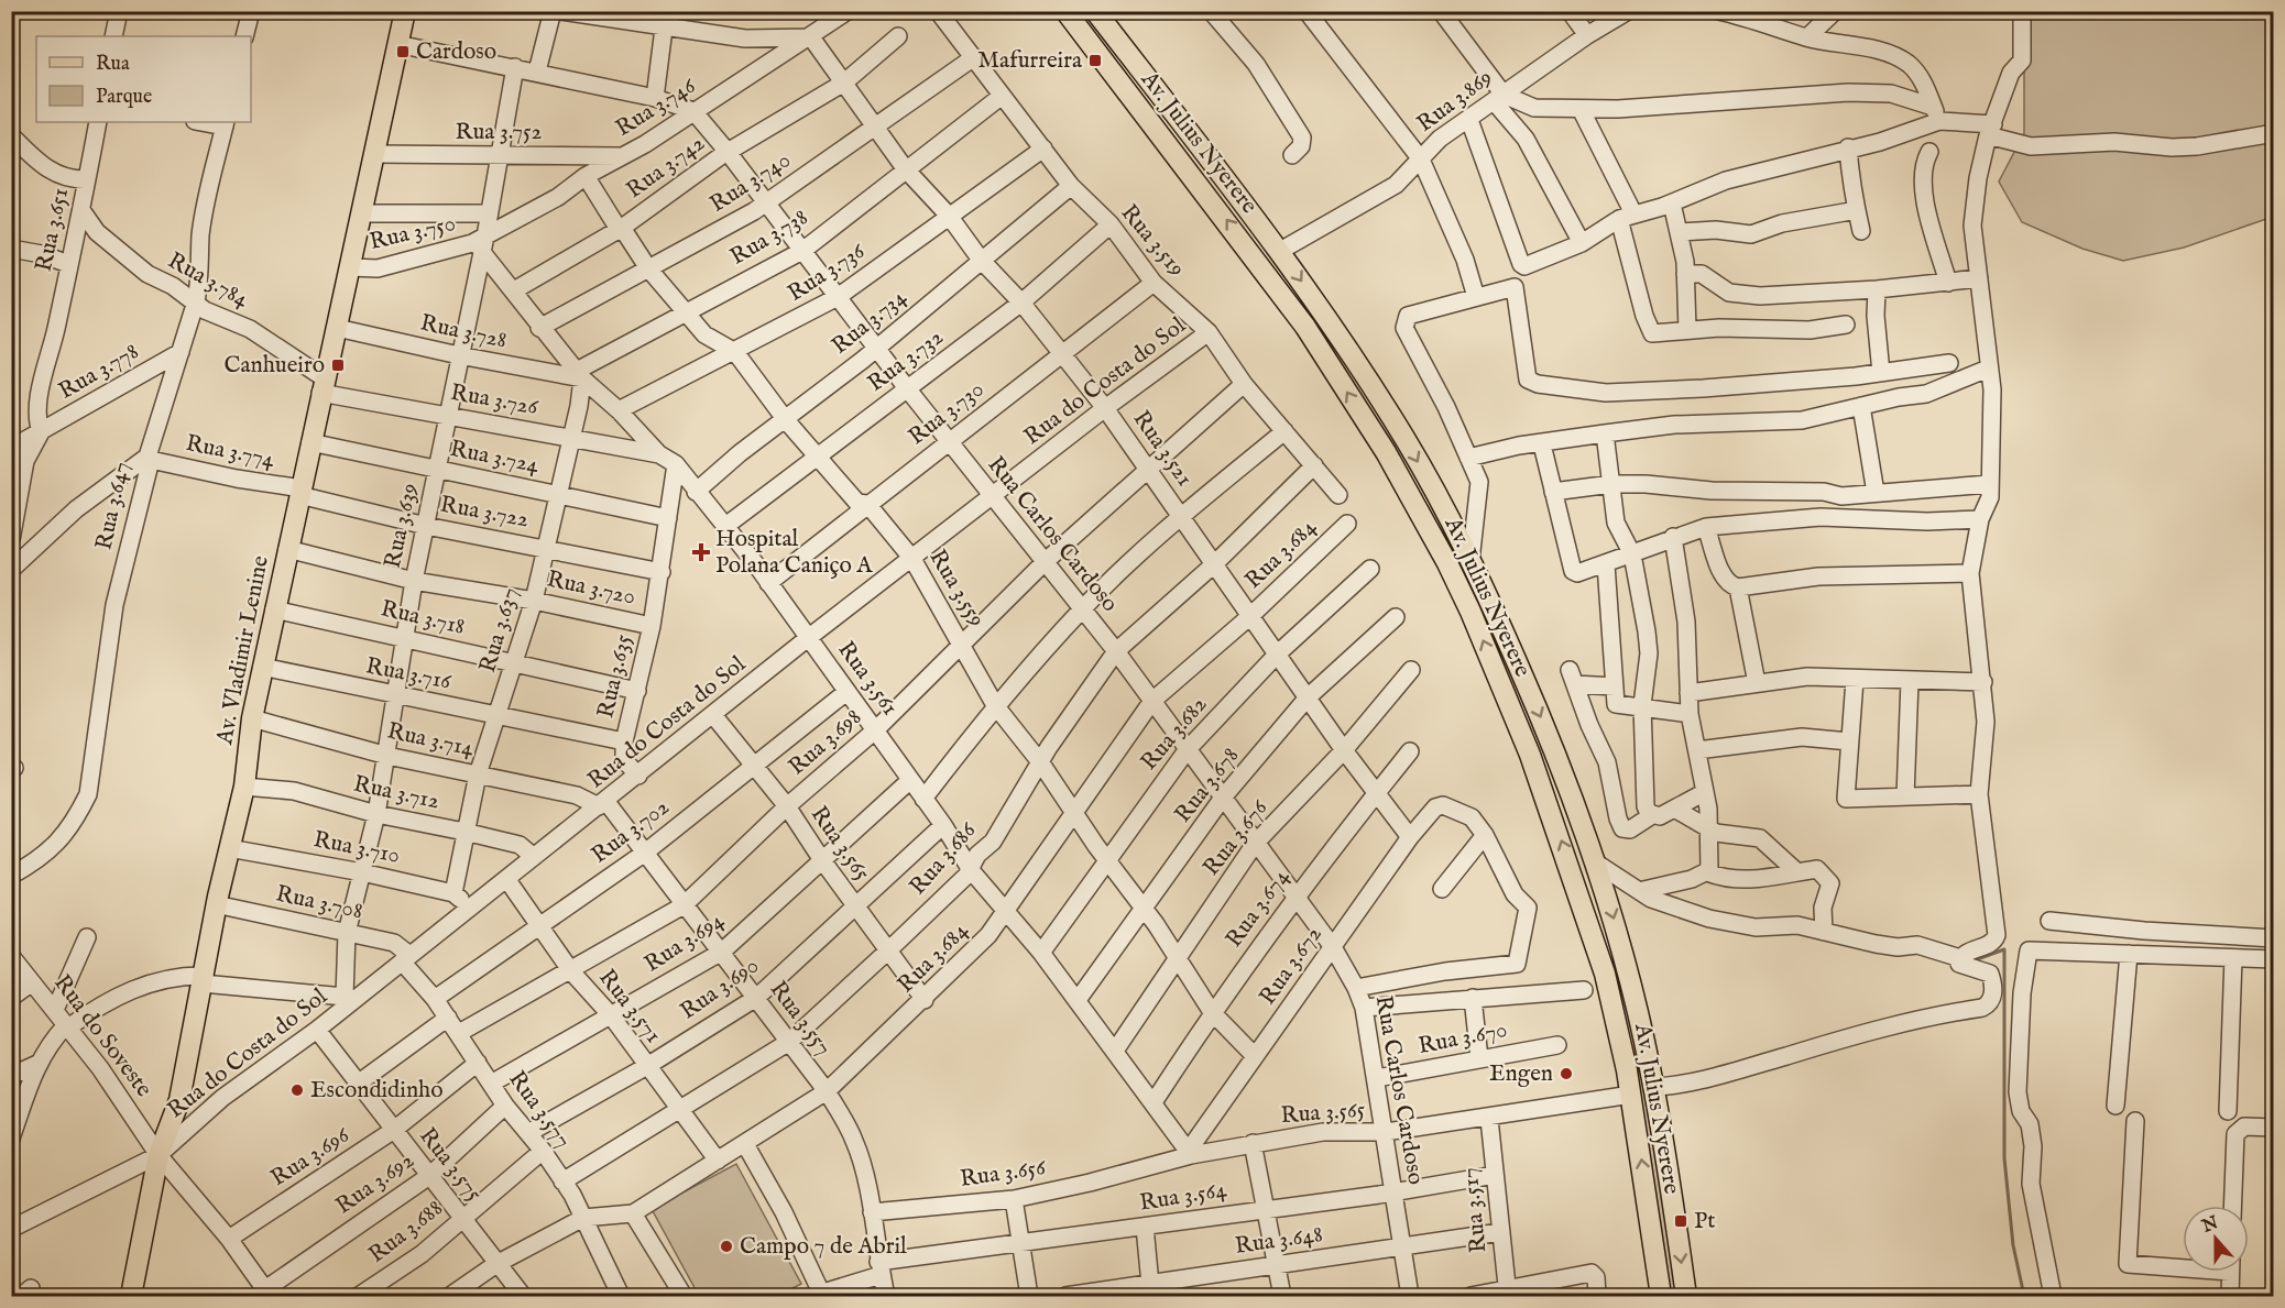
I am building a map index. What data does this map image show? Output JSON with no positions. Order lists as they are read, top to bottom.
{
  "streets": {
    "main road": ["Av. Julius Nyerere", "Av. Vladimir Lenine"],
    "street": [
      "Rua 3.869",
      "Rua 3.746",
      "Rua 3.752",
      "Rua 3.742",
      "Rua 3.740",
      "Rua 3.651",
      "Rua 3.750",
      "Rua 3.738",
      "Rua 3.519",
      "Rua 3.736",
      "Rua 3.784",
      "Rua 3.734",
      "Rua 3.728",
      "Rua 3.732",
      "Rua 3.778",
      "Rua do Costa do Sol",
      "Rua 3.726",
      "Rua 3.730",
      "Rua 3.521",
      "Rua 3.774",
      "Rua 3.724",
      "Rua 3.647",
      "Rua 3.722",
      "Rua 3.639",
      "Rua Carlos Cardoso",
      "Rua 3.684",
      "Rua 3.720",
      "Rua 3.559",
      "Rua 3.718",
      "Rua 3.637",
      "Rua 3.716",
      "Rua 3.635",
      "Rua 3.561",
      "Rua 3.682",
      "Rua 3.714",
      "Rua 3.698",
      "Rua 3.678",
      "Rua 3.712",
      "Rua 3.702",
      "Rua 3.676",
      "Rua 3.565",
      "Rua 3.710",
      "Rua 3.686",
      "Rua 3.708",
      "Rua 3.674",
      "Rua 3.694",
      "Rua 3.672",
      "Rua 3.690",
      "Rua 3.571",
      "Rua 3.557",
      "Rua do Soveste",
      "Rua 3.670",
      "Rua 3.577",
      "Rua 3.696",
      "Rua 3.575",
      "Rua 3.656",
      "Rua 3.692",
      "Rua 3.564",
      "Rua 3.517",
      "Rua 3.688",
      "Rua 3.648"
    ]
  },
  "crossings": [
    ["Rua 3.869", "Av. Julius Nyerere"],
    ["Rua 3.746", "Rua 3.752"],
    ["Rua 3.746", "Rua 3.750"],
    ["Rua 3.746", "Rua 3.521"],
    ["Rua 3.746", "Rua 3.639"],
    ["Rua 3.746", "Rua Carlos Cardoso"],
    ["Rua 3.746", "Rua 3.559"],
    ["Rua 3.746", "Rua 3.561"],
    ["Rua 3.752", "Rua 3.639"],
    ["Rua 3.752", "Av. Vladimir Lenine"],
    ["Av. Julius Nyerere", "Rua 3.565"],
    ["Rua 3.742", "Rua 3.521"],
    ["Rua 3.742", "Rua Carlos Cardoso"],
    ["Rua 3.742", "Rua 3.559"],
    ["Rua 3.742", "Rua 3.561"],
    ["Rua 3.740", "Rua 3.519"],
    ["Rua 3.740", "Rua 3.521"],
    ["Rua 3.740", "Rua Carlos Cardoso"],
    ["Rua 3.740", "Rua 3.559"],
    ["Rua 3.740", "Rua 3.561"],
    ["Rua 3.651", "Rua 3.784"],
    ["Rua 3.651", "Rua 3.778"],
    ["Rua 3.750", "Rua 3.639"],
    ["Rua 3.750", "Av. Vladimir Lenine"],
    ["Rua 3.750", "Rua 3.561"],
    ["Rua 3.738", "Rua 3.519"],
    ["Rua 3.738", "Rua 3.728"],
    ["Rua 3.738", "Rua 3.521"],
    ["Rua 3.738", "Rua Carlos Cardoso"],
    ["Rua 3.738", "Rua 3.559"],
    ["Rua 3.738", "Rua 3.637"],
    ["Rua 3.738", "Rua 3.561"],
    ["Rua 3.519", "Rua 3.736"],
    ["Rua 3.519", "Rua 3.734"],
    ["Rua 3.519", "Rua 3.732"],
    ["Rua 3.519", "Rua do Costa do Sol"],
    ["Rua 3.519", "Rua 3.730"],
    ["Rua 3.519", "Rua 3.698"],
    ["Rua 3.519", "Rua 3.686"],
    ["Rua 3.736", "Rua 3.521"],
    ["Rua 3.736", "Rua Carlos Cardoso"],
    ["Rua 3.736", "Rua 3.559"],
    ["Rua 3.736", "Rua 3.561"],
    ["Rua 3.784", "Rua 3.726"],
    ["Rua 3.784", "Rua 3.647"],
    ["Rua 3.784", "Av. Vladimir Lenine"],
    ["Rua 3.734", "Rua 3.521"],
    ["Rua 3.734", "Rua Carlos Cardoso"],
    ["Rua 3.734", "Rua 3.559"],
    ["Rua 3.734", "Rua 3.561"],
    ["Rua 3.728", "Rua 3.639"],
    ["Rua 3.728", "Rua 3.637"],
    ["Rua 3.728", "Av. Vladimir Lenine"],
    ["Rua 3.728", "Rua 3.561"],
    ["Rua 3.732", "Rua 3.521"],
    ["Rua 3.732", "Rua Carlos Cardoso"],
    ["Rua 3.732", "Rua 3.559"],
    ["Rua 3.732", "Rua 3.561"],
    ["Rua 3.778", "Rua 3.647"],
    ["Rua do Costa do Sol", "Rua 3.521"],
    ["Rua do Costa do Sol", "Rua 3.639"],
    ["Rua do Costa do Sol", "Rua Carlos Cardoso"],
    ["Rua do Costa do Sol", "Rua 3.559"],
    ["Rua do Costa do Sol", "Av. Vladimir Lenine"],
    ["Rua do Costa do Sol", "Rua 3.635"],
    ["Rua do Costa do Sol", "Rua 3.561"],
    ["Rua do Costa do Sol", "Rua 3.714"],
    ["Rua do Costa do Sol", "Rua 3.712"],
    ["Rua do Costa do Sol", "Rua 3.565"],
    ["Rua do Costa do Sol", "Rua 3.710"],
    ["Rua do Costa do Sol", "Rua 3.708"],
    ["Rua do Costa do Sol", "Rua 3.571"],
    ["Rua do Costa do Sol", "Rua 3.557"],
    ["Rua do Costa do Sol", "Rua do Soveste"],
    ["Rua do Costa do Sol", "Rua 3.577"],
    ["Rua do Costa do Sol", "Rua 3.575"],
    ["Rua 3.726", "Rua 3.639"],
    ["Rua 3.726", "Rua 3.637"],
    ["Rua 3.726", "Av. Vladimir Lenine"],
    ["Rua 3.726", "Rua 3.561"],
    ["Rua 3.730", "Rua 3.521"],
    ["Rua 3.730", "Rua Carlos Cardoso"],
    ["Rua 3.730", "Rua 3.559"],
    ["Rua 3.730", "Rua 3.561"],
    ["Rua 3.521", "Rua 3.684"],
    ["Rua 3.521", "Rua 3.682"],
    ["Rua 3.521", "Rua 3.698"],
    ["Rua 3.521", "Rua 3.678"],
    ["Rua 3.521", "Rua 3.676"],
    ["Rua 3.521", "Rua 3.686"],
    ["Rua 3.521", "Rua 3.674"],
    ["Rua 3.521", "Rua 3.672"],
    ["Rua 3.774", "Rua 3.647"],
    ["Rua 3.774", "Rua 3.722"],
    ["Rua 3.774", "Av. Vladimir Lenine"],
    ["Rua 3.724", "Rua 3.639"],
    ["Rua 3.724", "Rua 3.637"],
    ["Rua 3.724", "Av. Vladimir Lenine"],
    ["Rua 3.724", "Rua 3.635"],
    ["Rua 3.722", "Rua 3.639"],
    ["Rua 3.722", "Rua 3.637"],
    ["Rua 3.722", "Av. Vladimir Lenine"],
    ["Rua 3.722", "Rua 3.635"],
    ["Rua 3.639", "Rua Carlos Cardoso"],
    ["Rua 3.639", "Rua 3.720"],
    ["Rua 3.639", "Rua 3.718"],
    ["Rua 3.639", "Rua 3.716"],
    ["Rua 3.639", "Rua 3.561"],
    ["Rua 3.639", "Rua 3.714"],
    ["Rua 3.639", "Rua 3.712"],
    ["Rua 3.639", "Rua 3.710"],
    ["Rua 3.639", "Rua 3.708"],
    ["Rua Carlos Cardoso", "Rua 3.684"],
    ["Rua Carlos Cardoso", "Av. Vladimir Lenine"],
    ["Rua Carlos Cardoso", "Rua 3.682"],
    ["Rua Carlos Cardoso", "Rua 3.698"],
    ["Rua Carlos Cardoso", "Rua 3.678"],
    ["Rua Carlos Cardoso", "Rua 3.676"],
    ["Rua Carlos Cardoso", "Rua 3.565"],
    ["Rua Carlos Cardoso", "Rua 3.686"],
    ["Rua Carlos Cardoso", "Rua 3.674"],
    ["Rua Carlos Cardoso", "Rua 3.672"],
    ["Rua Carlos Cardoso", "Rua 3.670"],
    ["Rua Carlos Cardoso", "Rua 3.564"],
    ["Rua Carlos Cardoso", "Rua 3.648"],
    ["Rua 3.684", "Rua 3.559"],
    ["Rua 3.684", "Rua 3.561"],
    ["Rua 3.684", "Rua 3.565"],
    ["Rua 3.684", "Rua 3.571"],
    ["Rua 3.684", "Rua 3.557"],
    ["Rua 3.684", "Rua 3.577"],
    ["Rua 3.684", "Rua 3.575"],
    ["Rua 3.720", "Rua 3.637"],
    ["Rua 3.720", "Av. Vladimir Lenine"],
    ["Rua 3.720", "Rua 3.635"],
    ["Rua 3.559", "Rua 3.682"],
    ["Rua 3.559", "Rua 3.698"],
    ["Rua 3.559", "Rua 3.678"],
    ["Rua 3.559", "Rua 3.676"],
    ["Rua 3.559", "Rua 3.686"],
    ["Rua 3.559", "Rua 3.674"],
    ["Rua 3.559", "Rua 3.672"],
    ["Rua 3.718", "Rua 3.637"],
    ["Rua 3.718", "Av. Vladimir Lenine"],
    ["Rua 3.718", "Rua 3.635"],
    ["Rua 3.637", "Rua 3.716"],
    ["Rua 3.637", "Rua 3.561"],
    ["Rua 3.637", "Rua 3.714"],
    ["Rua 3.637", "Rua 3.712"],
    ["Rua 3.637", "Rua 3.710"],
    ["Av. Vladimir Lenine", "Rua 3.716"],
    ["Av. Vladimir Lenine", "Rua 3.714"],
    ["Av. Vladimir Lenine", "Rua 3.712"],
    ["Av. Vladimir Lenine", "Rua 3.710"],
    ["Av. Vladimir Lenine", "Rua 3.708"],
    ["Av. Vladimir Lenine", "Rua do Soveste"],
    ["Rua 3.716", "Rua 3.635"],
    ["Rua 3.635", "Rua 3.561"],
    ["Rua 3.561", "Rua 3.682"],
    ["Rua 3.561", "Rua 3.698"],
    ["Rua 3.561", "Rua 3.678"],
    ["Rua 3.561", "Rua 3.702"],
    ["Rua 3.561", "Rua 3.676"],
    ["Rua 3.561", "Rua 3.565"],
    ["Rua 3.561", "Rua 3.686"],
    ["Rua 3.561", "Rua 3.674"],
    ["Rua 3.561", "Rua 3.694"],
    ["Rua 3.561", "Rua 3.672"],
    ["Rua 3.561", "Rua 3.690"],
    ["Rua 3.714", "Rua 3.557"],
    ["Rua 3.698", "Rua 3.565"],
    ["Rua 3.698", "Rua 3.571"],
    ["Rua 3.698", "Rua 3.557"],
    ["Rua 3.698", "Rua 3.577"],
    ["Rua 3.702", "Rua 3.565"],
    ["Rua 3.702", "Rua 3.571"],
    ["Rua 3.702", "Rua 3.557"],
    ["Rua 3.702", "Rua 3.577"],
    ["Rua 3.565", "Rua 3.686"],
    ["Rua 3.565", "Rua 3.694"],
    ["Rua 3.565", "Rua 3.672"],
    ["Rua 3.565", "Rua 3.690"],
    ["Rua 3.565", "Rua 3.656"],
    ["Rua 3.565", "Rua 3.517"],
    ["Rua 3.686", "Rua 3.571"],
    ["Rua 3.686", "Rua 3.557"],
    ["Rua 3.686", "Rua 3.577"],
    ["Rua 3.708", "Rua 3.577"],
    ["Rua 3.694", "Rua 3.571"],
    ["Rua 3.694", "Rua 3.557"],
    ["Rua 3.694", "Rua 3.577"],
    ["Rua 3.690", "Rua 3.571"],
    ["Rua 3.690", "Rua 3.557"],
    ["Rua 3.690", "Rua 3.577"],
    ["Rua 3.557", "Rua 3.656"],
    ["Rua 3.557", "Rua 3.564"],
    ["Rua do Soveste", "Rua 3.696"],
    ["Rua do Soveste", "Rua 3.692"],
    ["Rua 3.577", "Rua 3.696"],
    ["Rua 3.577", "Rua 3.692"],
    ["Rua 3.577", "Rua 3.688"],
    ["Rua 3.696", "Rua 3.575"],
    ["Rua 3.575", "Rua 3.692"],
    ["Rua 3.575", "Rua 3.688"],
    ["Rua 3.564", "Rua 3.517"],
    ["Rua 3.517", "Rua 3.648"]
  ],
  "places": {
    "transit": [
      "Cardoso",
      "Mafurreira",
      "Canhueiro",
      "Pt"
    ],
    "health": ["Hospital Polana Caniço A"],
    "other": ["Engen", "Escondidinho", "Campo 7 de Abril"]
  },
  "legend": ["Rua", "Parque"],
  "north": "top"
}
